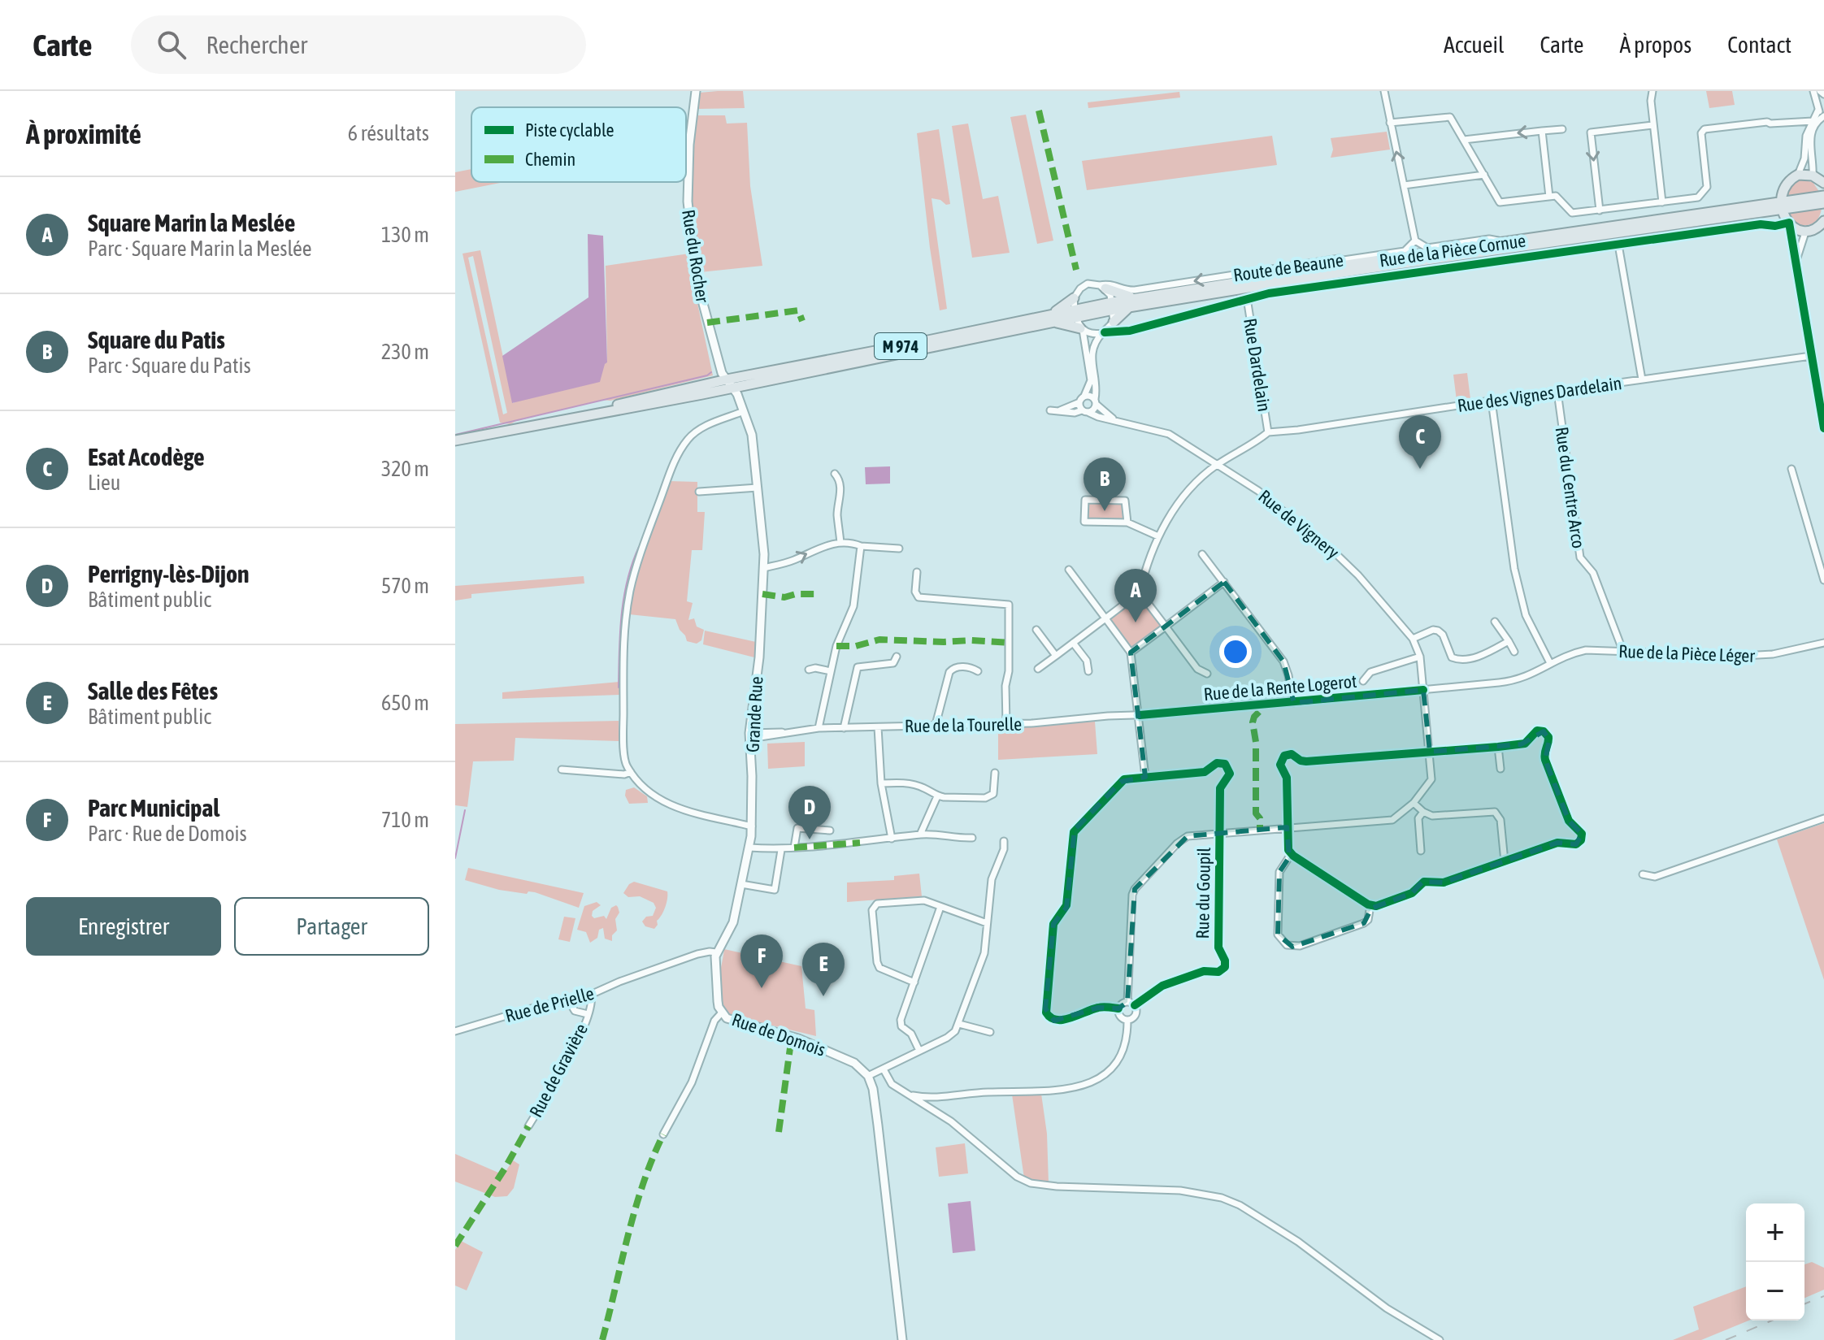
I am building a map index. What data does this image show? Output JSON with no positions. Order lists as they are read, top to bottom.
{
  "streets": {
    "main road": [
      "Rue du Rocher",
      "Route de Beaune",
      "M 974",
      "Grande Rue",
      "Rue de Domois"
    ],
    "street": [
      "Rue de la Pièce Cornue",
      "Rue Dardelain",
      "Rue des Vignes Dardelain",
      "Rue du Centre Arco",
      "Rue de Vignery",
      "Rue de la Pièce Léger",
      "Rue de la Rente Logerot",
      "Rue de la Tourelle",
      "Rue du Goupil",
      "Rue de Prielle",
      "Rue de Gravière"
    ]
  },
  "crossings": [
    ["Rue de la Pièce Cornue", "Rue Dardelain"],
    ["Rue du Rocher", "Route de Beaune"],
    ["Rue du Rocher", "M 974"],
    ["Rue du Rocher", "Grande Rue"],
    ["Route de Beaune", "M 974"],
    ["Rue Dardelain", "Rue des Vignes Dardelain"],
    ["Rue des Vignes Dardelain", "Rue du Centre Arco"],
    ["Rue du Centre Arco", "Rue de la Pièce Léger"],
    ["Rue de Vignery", "Rue de la Rente Logerot"],
    ["Rue de la Pièce Léger", "Rue de la Rente Logerot"],
    ["Rue de la Rente Logerot", "Rue de la Tourelle"],
    ["Grande Rue", "Rue de la Tourelle"],
    ["Grande Rue", "Rue de Prielle"],
    ["Grande Rue", "Rue de Domois"],
    ["Rue de Prielle", "Rue de Gravière"]
  ],
  "legend": ["Piste cyclable", "Chemin"],
  "page": {
    "header": "Carte",
    "search": "Rechercher",
    "nav": [
      "Accueil",
      "Carte",
      "À propos",
      "Contact"
    ],
    "heading": ["À proximité", "6 résultats"],
    "list": [
      {
        "mark": "A",
        "name": "Square Marin la Meslée",
        "note": "Parc · Square Marin la Meslée",
        "value": "130 m"
      },
      {
        "mark": "B",
        "name": "Square du Patis",
        "note": "Parc · Square du Patis",
        "value": "230 m"
      },
      {
        "mark": "C",
        "name": "Esat Acodège",
        "note": "Lieu",
        "value": "320 m"
      },
      {
        "mark": "D",
        "name": "Perrigny-lès-Dijon",
        "note": "Bâtiment public",
        "value": "570 m"
      },
      {
        "mark": "E",
        "name": "Salle des Fêtes",
        "note": "Bâtiment public",
        "value": "650 m"
      },
      {
        "mark": "F",
        "name": "Parc Municipal",
        "note": "Parc · Rue de Domois",
        "value": "710 m"
      }
    ],
    "pins": [
      "C",
      "B",
      "A",
      "D",
      "F",
      "E"
    ],
    "buttons": ["Enregistrer", "Partager"],
    "map_buttons": ["+", "−"]
  }
}
